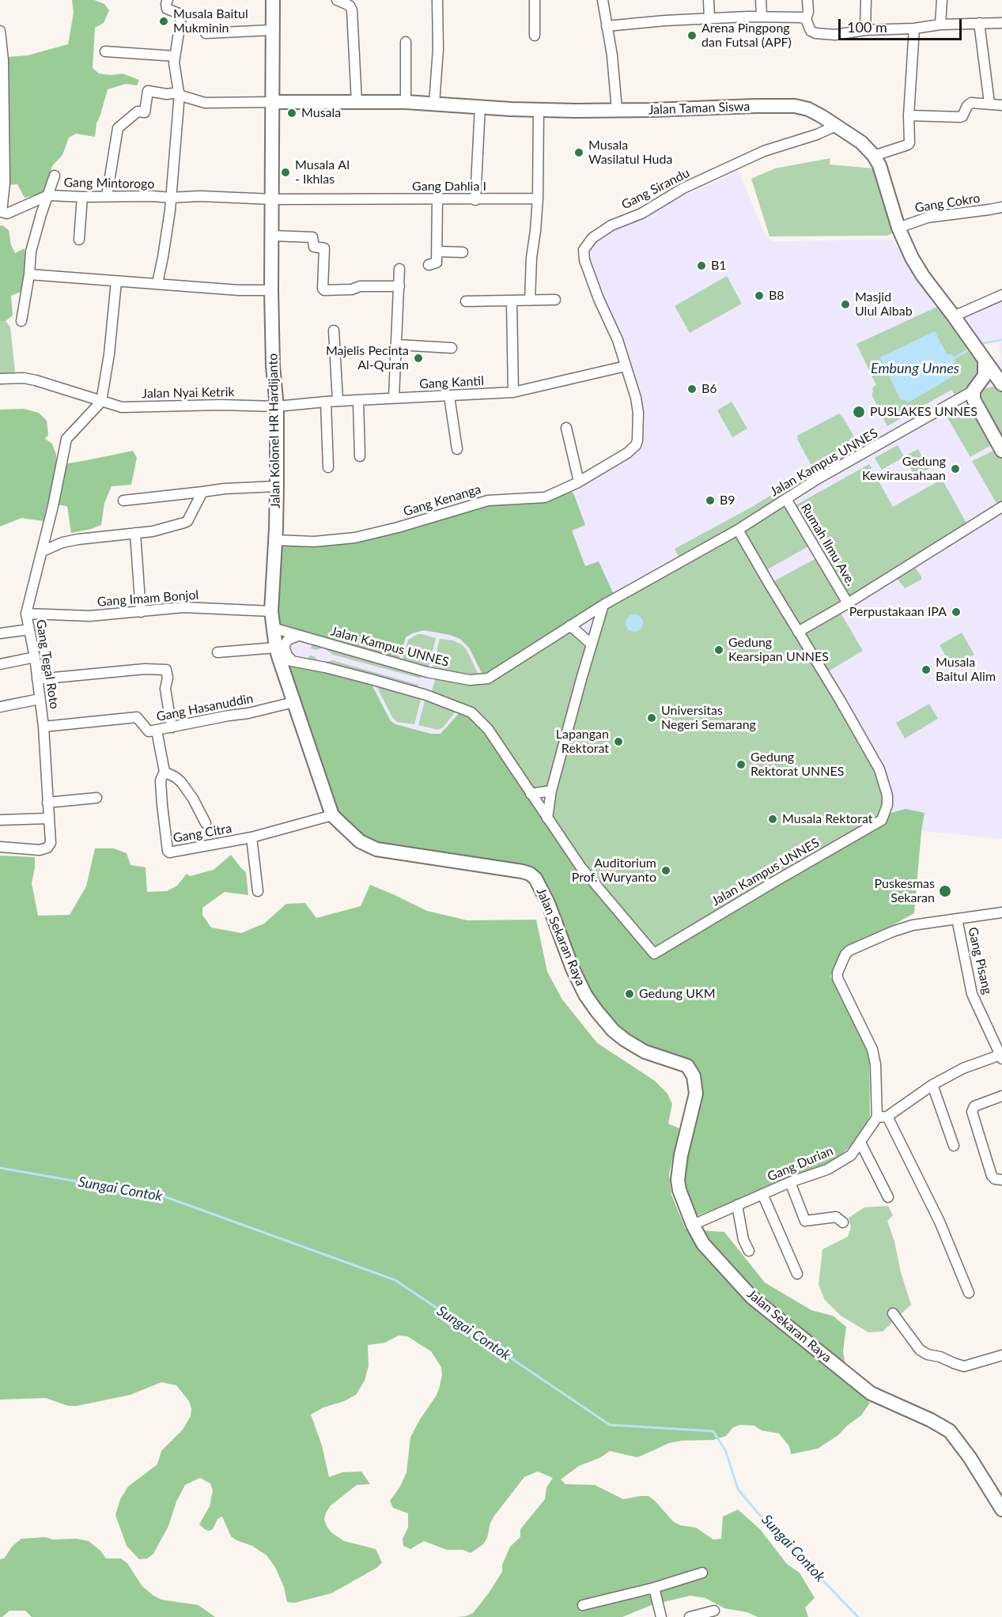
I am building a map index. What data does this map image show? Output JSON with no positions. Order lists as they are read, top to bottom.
{
  "streets": {
    "main road": ["Jalan Taman Siswa", "Jalan Kolonel HR Hardijanto", "Jalan Sekaran Raya"],
    "street": [
      "Gang Mintorogo",
      "Gang Dahlia I",
      "Gang Sirandu",
      "Gang Cokro",
      "Gang Kantil",
      "Jalan Nyai Ketrik",
      "Jalan Kampus UNNES",
      "Gang Kenanga",
      "Rumah Ilmu Ave.",
      "Gang Imam Bonjol",
      "Gang Tegal Roto",
      "Gang Hasanuddin",
      "Gang Citra",
      "Gang Pisang",
      "Gang Durian"
    ]
  },
  "crossings": [
    ["Jalan Taman Siswa", "Gang Sirandu"],
    ["Jalan Taman Siswa", "Gang Cokro"],
    ["Jalan Taman Siswa", "Jalan Kolonel HR Hardijanto"],
    ["Jalan Taman Siswa", "Jalan Kampus UNNES"],
    ["Gang Mintorogo", "Gang Dahlia I"],
    ["Gang Mintorogo", "Jalan Kolonel HR Hardijanto"],
    ["Gang Dahlia I", "Jalan Kolonel HR Hardijanto"],
    ["Gang Sirandu", "Gang Kantil"],
    ["Gang Sirandu", "Gang Kenanga"],
    ["Gang Kantil", "Jalan Nyai Ketrik"],
    ["Gang Kantil", "Jalan Kolonel HR Hardijanto"],
    ["Gang Kantil", "Gang Kenanga"],
    ["Jalan Nyai Ketrik", "Jalan Kolonel HR Hardijanto"],
    ["Jalan Nyai Ketrik", "Gang Tegal Roto"],
    ["Jalan Kolonel HR Hardijanto", "Jalan Kampus UNNES"],
    ["Jalan Kolonel HR Hardijanto", "Gang Kenanga"],
    ["Jalan Kolonel HR Hardijanto", "Gang Imam Bonjol"],
    ["Jalan Kolonel HR Hardijanto", "Gang Hasanuddin"],
    ["Jalan Kolonel HR Hardijanto", "Gang Citra"],
    ["Jalan Kolonel HR Hardijanto", "Jalan Sekaran Raya"],
    ["Jalan Kampus UNNES", "Rumah Ilmu Ave."],
    ["Gang Imam Bonjol", "Gang Tegal Roto"],
    ["Gang Tegal Roto", "Gang Hasanuddin"],
    ["Gang Hasanuddin", "Gang Citra"],
    ["Jalan Sekaran Raya", "Gang Durian"]
  ],
  "water": ["Embung Unnes", "Sungai Contok"],
  "places": [
    "Musala Baitul Mukminin",
    "Arena Pingpong dan Futsal (APF)",
    "Musala",
    "Musala Wasilatul Huda",
    "Musala Al - Ikhlas",
    "B1",
    "B8",
    "Masjid Ulul Albab",
    "Majelis Pecinta Al-Quran",
    "B6",
    "PUSLAKES UNNES",
    "Gedung Kewirausahaan",
    "B9",
    "Perpustakaan IPA",
    "Gedung Kearsipan UNNES",
    "Musala Baitul Alim",
    "Universitas Negeri Semarang",
    "Lapangan Rektorat",
    "Gedung Rektorat UNNES",
    "Musala Rektorat",
    "Auditorium Prof. Wuryanto",
    "Puskesmas Sekaran",
    "Gedung UKM"
  ],
  "scale_bar": "100 m"
}
